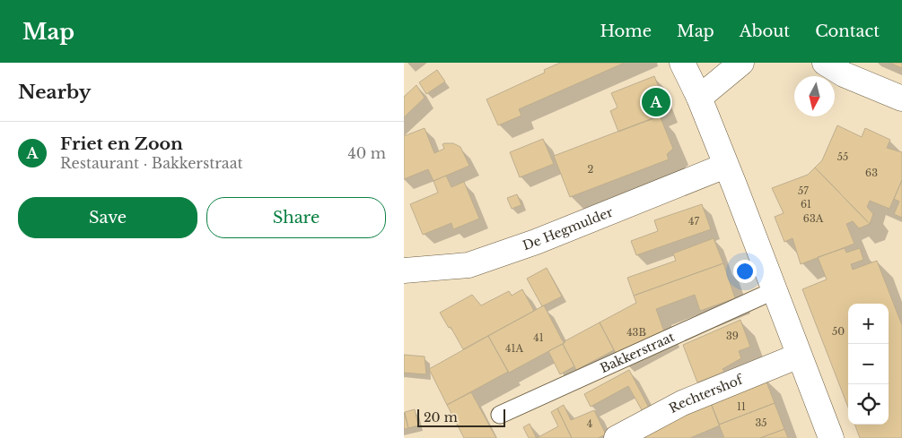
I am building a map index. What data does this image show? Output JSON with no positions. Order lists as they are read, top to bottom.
{
  "streets": {
    "street": ["De Hegmulder", "Rechtershof"],
    "lane": ["Bakkerstraat"]
  },
  "house_numbers": [
    "55",
    "2",
    "63",
    "57",
    "61",
    "63A",
    "47",
    "50",
    "43B",
    "39",
    "41",
    "41A",
    "11",
    "35",
    "4"
  ],
  "scale_bar": "20 m",
  "north": "bottom",
  "page": {
    "header": "Map",
    "nav": [
      "Home",
      "Map",
      "About",
      "Contact"
    ],
    "heading": "Nearby",
    "pins": "A",
    "list": [
      {
        "mark": "A",
        "name": "Friet en Zoon",
        "note": "Restaurant · Bakkerstraat",
        "value": "40 m"
      }
    ],
    "buttons": ["Save", "Share"],
    "map_buttons": ["+", "−"],
    "scale": "20 m"
  }
}
